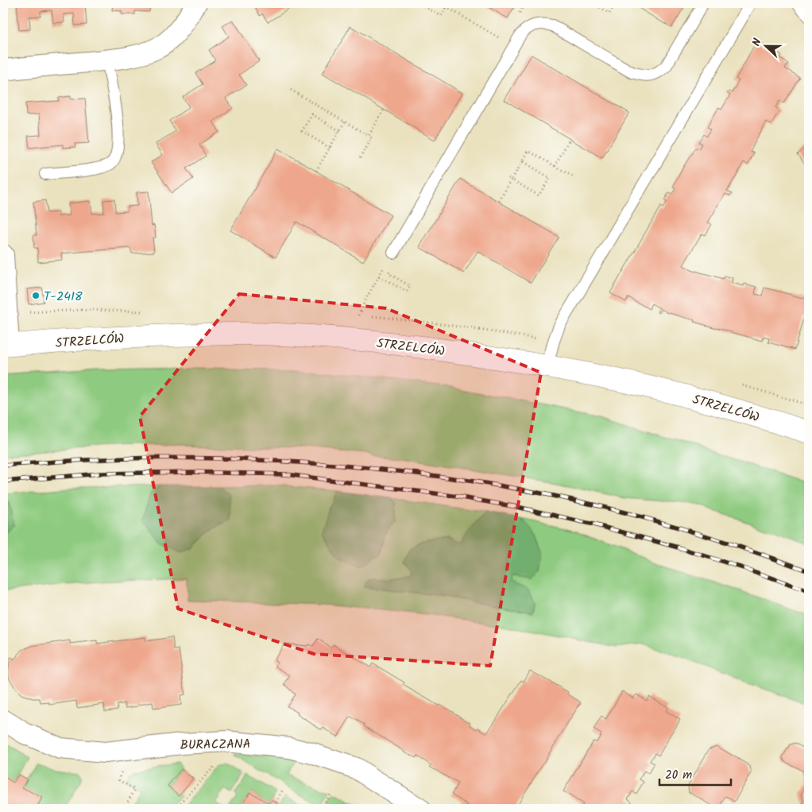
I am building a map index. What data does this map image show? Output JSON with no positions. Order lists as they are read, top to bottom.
{
  "streets": {
    "street": ["STRZELCÓW", "BURACZANA"]
  },
  "places": ["T-2418"],
  "scale_bar": "20 m",
  "north": "left"
}
